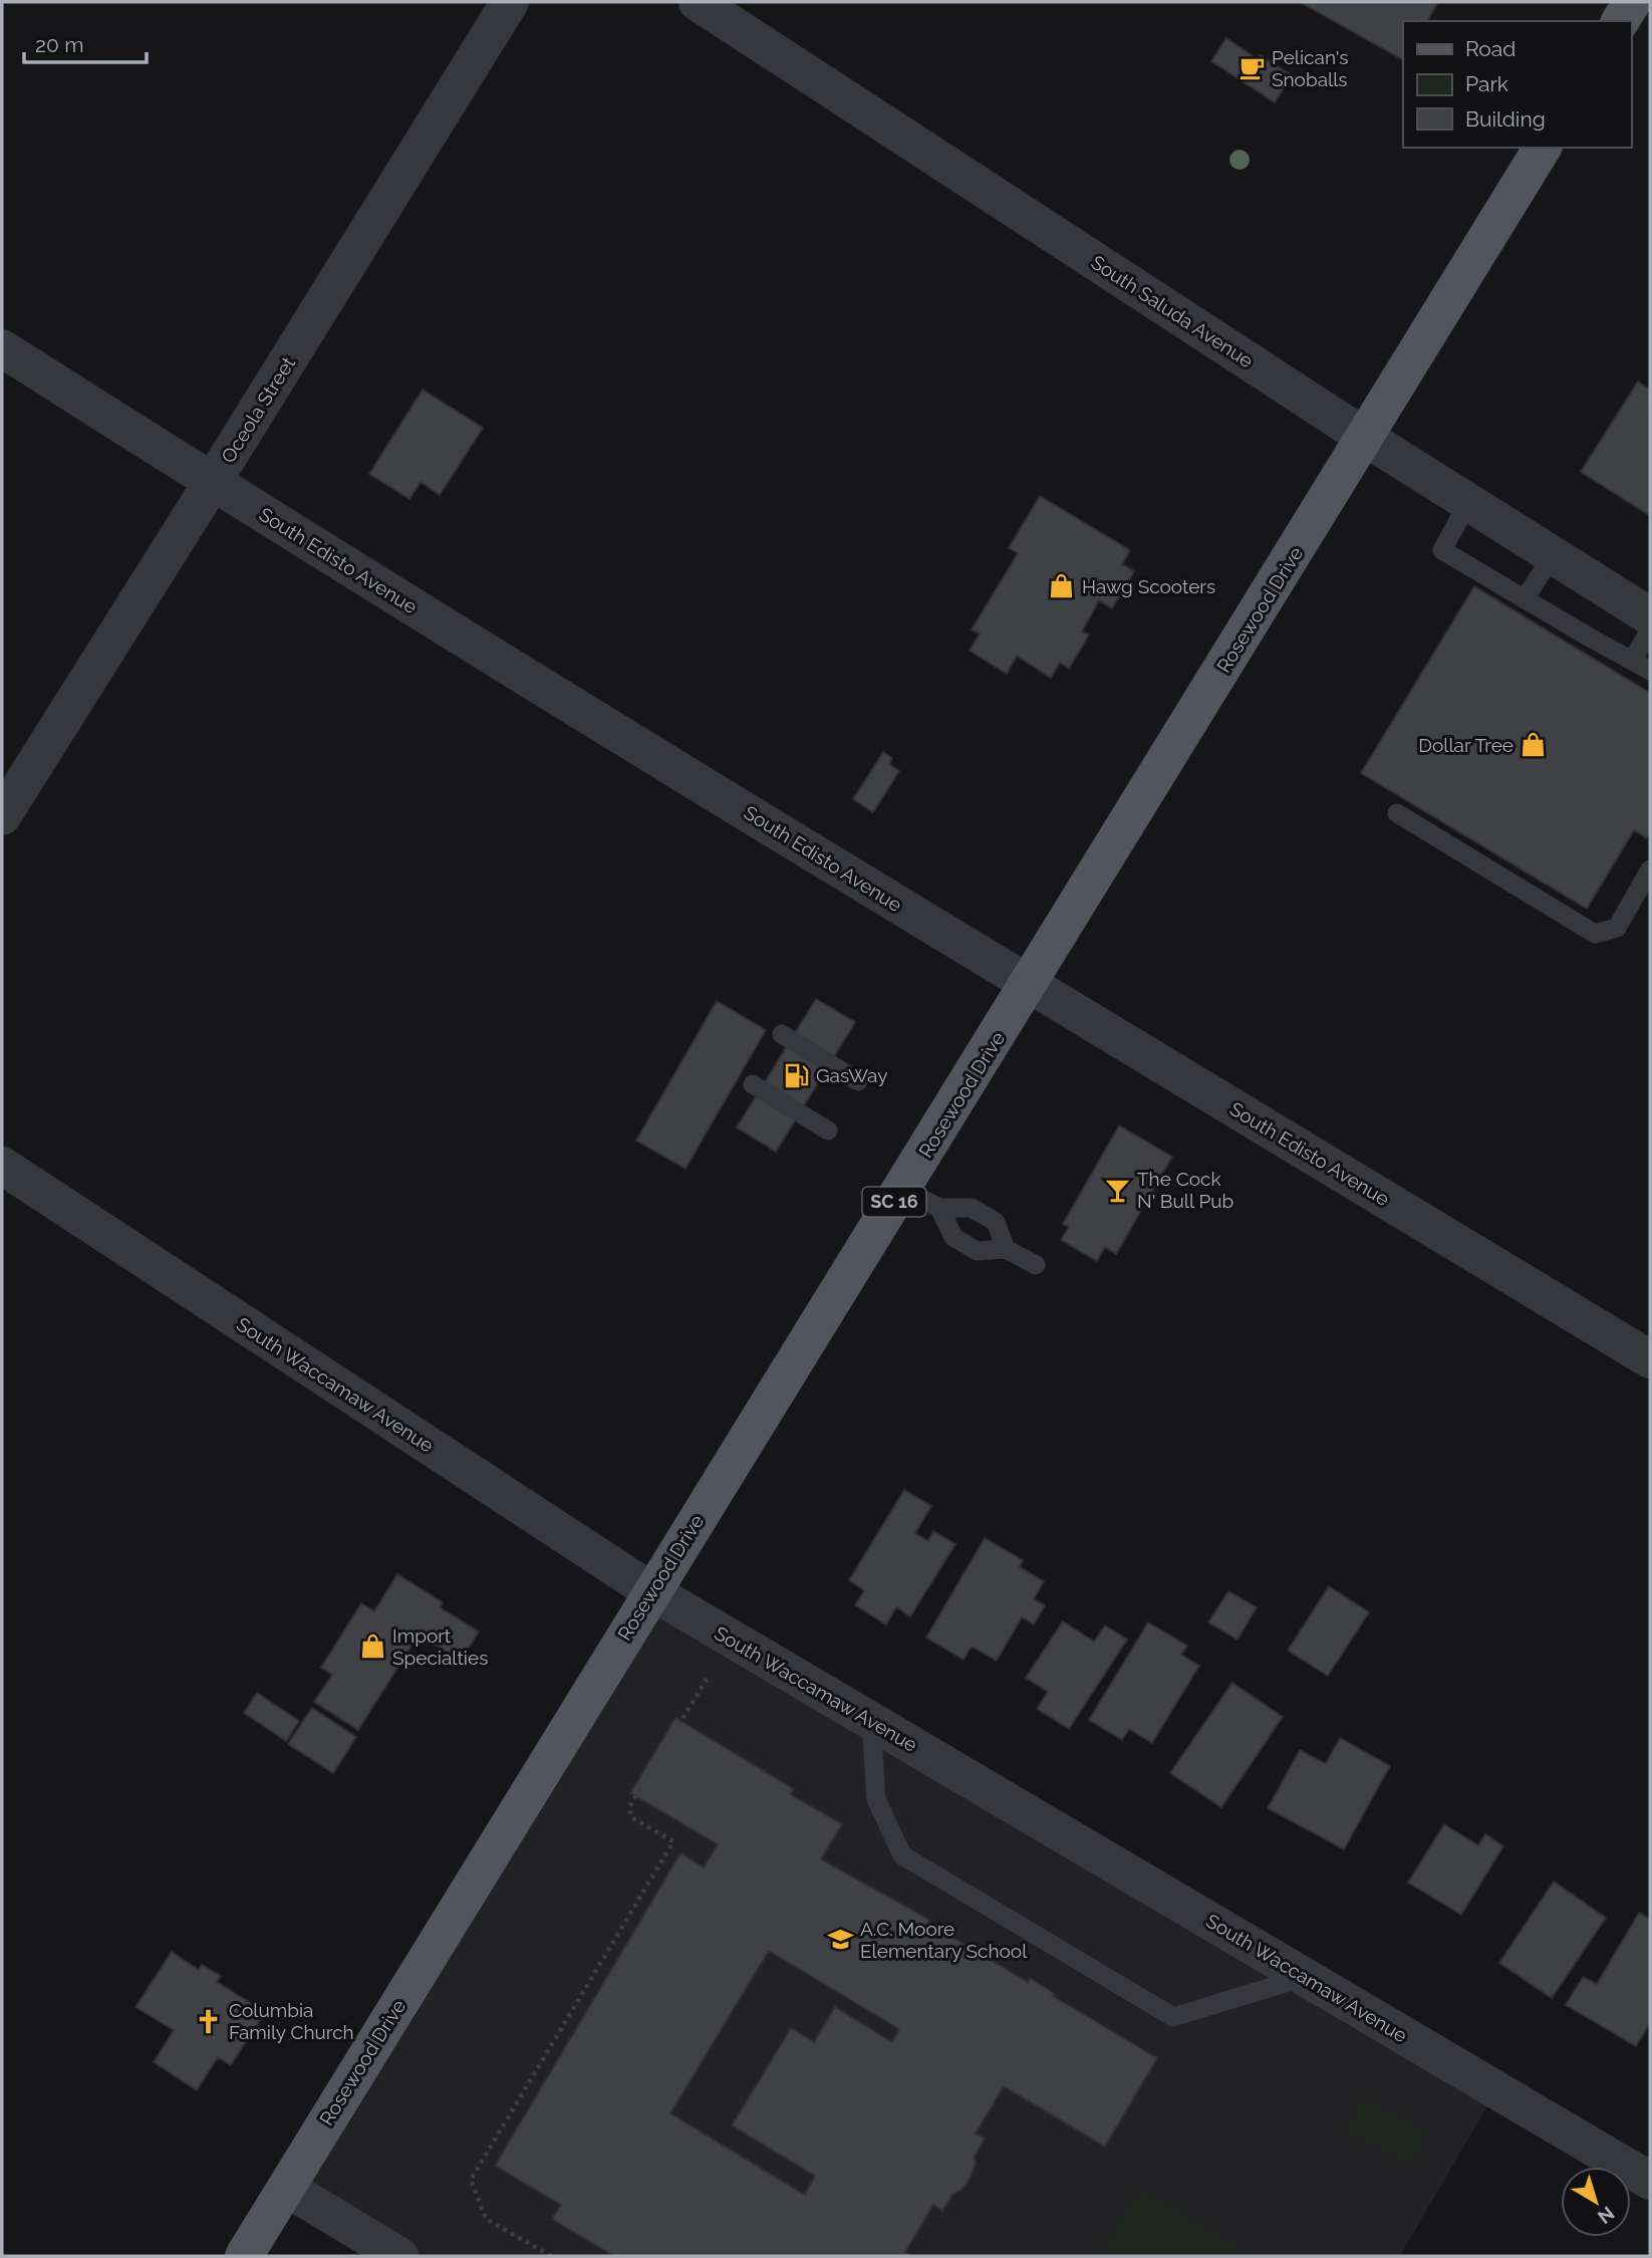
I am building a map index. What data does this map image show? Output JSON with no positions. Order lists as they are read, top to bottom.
{
  "streets": {
    "main road": ["Rosewood Drive", "SC 16"],
    "street": [
      "South Saluda Avenue",
      "Oceola Street",
      "South Edisto Avenue",
      "South Waccamaw Avenue"
    ]
  },
  "crossings": [
    ["South Saluda Avenue", "Rosewood Drive"],
    ["Oceola Street", "South Edisto Avenue"],
    ["South Edisto Avenue", "Rosewood Drive"],
    ["Rosewood Drive", "South Waccamaw Avenue"]
  ],
  "places": {
    "cafe": ["Pelican's Snoballs"],
    "shop": ["Hawg Scooters", "Dollar Tree", "Import Specialties"],
    "fuel station": ["GasWay"],
    "bar": ["The Cock N' Bull Pub"],
    "school or university": ["A.C. Moore Elementary School"],
    "church": ["Columbia Family Church"]
  },
  "legend": ["Road", "Park", "Building"],
  "scale_bar": "20 m",
  "north": "bottom right"
}
